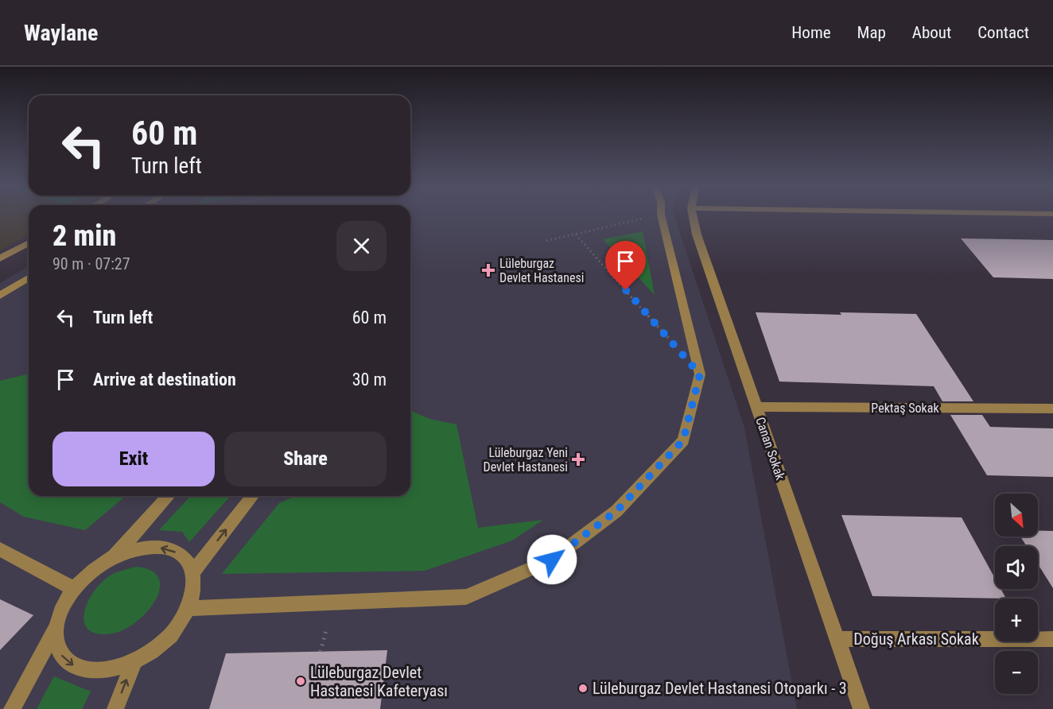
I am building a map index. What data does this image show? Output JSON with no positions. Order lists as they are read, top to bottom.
{
  "streets": {
    "street": ["Pektaş Sokak", "Canan Sokak", "Doğuş Arkası Sokak"]
  },
  "crossings": [
    ["Pektaş Sokak", "Canan Sokak"],
    ["Canan Sokak", "Doğuş Arkası Sokak"]
  ],
  "places": {
    "health": ["Lüleburgaz Devlet Hastanesi", "Lüleburgaz Yeni Devlet Hastanesi"],
    "other": ["Lüleburgaz Devlet Hastanesi Kafeteryası", "Lüleburgaz Devlet Hastanesi Otoparkı - 3"]
  },
  "north": "bottom right",
  "page": {
    "header": "Waylane",
    "nav": [
      "Home",
      "Map",
      "About",
      "Contact"
    ],
    "turn": ["60 m", "Turn left"],
    "heading": ["2 min", "90 m · 07:27"],
    "list": [
      {
        "name": "Turn left",
        "value": "60 m"
      },
      {
        "name": "Arrive at destination",
        "value": "30 m"
      }
    ],
    "buttons": ["Exit", "Share"],
    "map_buttons": ["+", "−"]
  }
}
